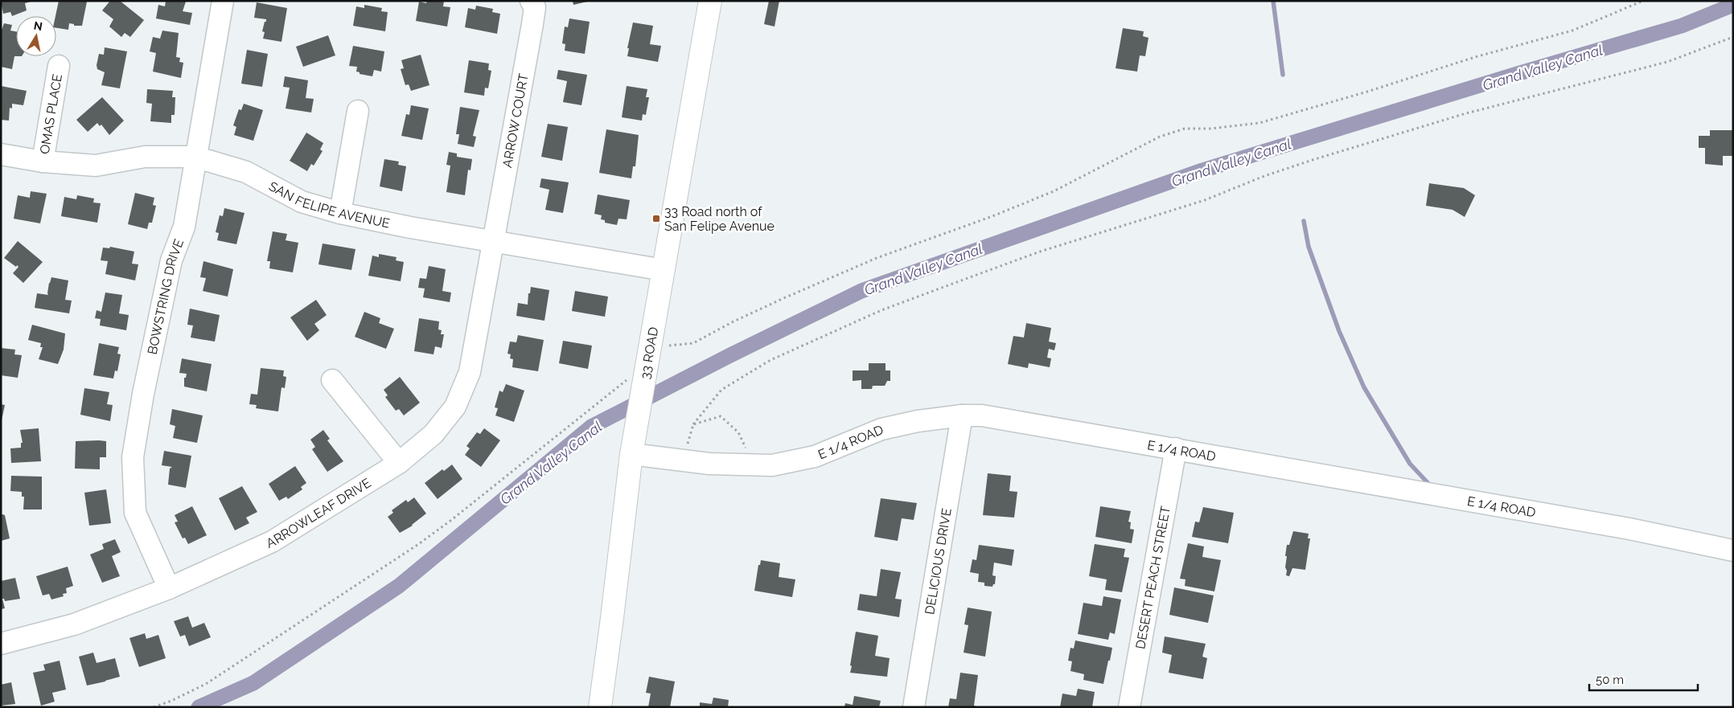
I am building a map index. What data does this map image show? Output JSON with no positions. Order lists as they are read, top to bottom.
{
  "streets": {
    "main road": ["33 ROAD"],
    "street": [
      "OMAS PLACE",
      "ARROW COURT",
      "SAN FELIPE AVENUE",
      "BOWSTRING DRIVE",
      "E 1/4 ROAD",
      "ARROWLEAF DRIVE",
      "DELICIOUS DRIVE",
      "DESERT PEACH STREET"
    ]
  },
  "crossings": [
    ["OMAS PLACE", "SAN FELIPE AVENUE"],
    ["ARROW COURT", "SAN FELIPE AVENUE"],
    ["ARROW COURT", "ARROWLEAF DRIVE"],
    ["SAN FELIPE AVENUE", "BOWSTRING DRIVE"],
    ["SAN FELIPE AVENUE", "33 ROAD"],
    ["SAN FELIPE AVENUE", "ARROWLEAF DRIVE"],
    ["BOWSTRING DRIVE", "ARROWLEAF DRIVE"],
    ["33 ROAD", "E 1/4 ROAD"],
    ["E 1/4 ROAD", "DELICIOUS DRIVE"],
    ["E 1/4 ROAD", "DESERT PEACH STREET"]
  ],
  "water": ["Grand Valley Canal"],
  "places": {
    "transit": ["33 Road north of San Felipe Avenue"]
  },
  "scale_bar": "50 m",
  "north": "top"
}
